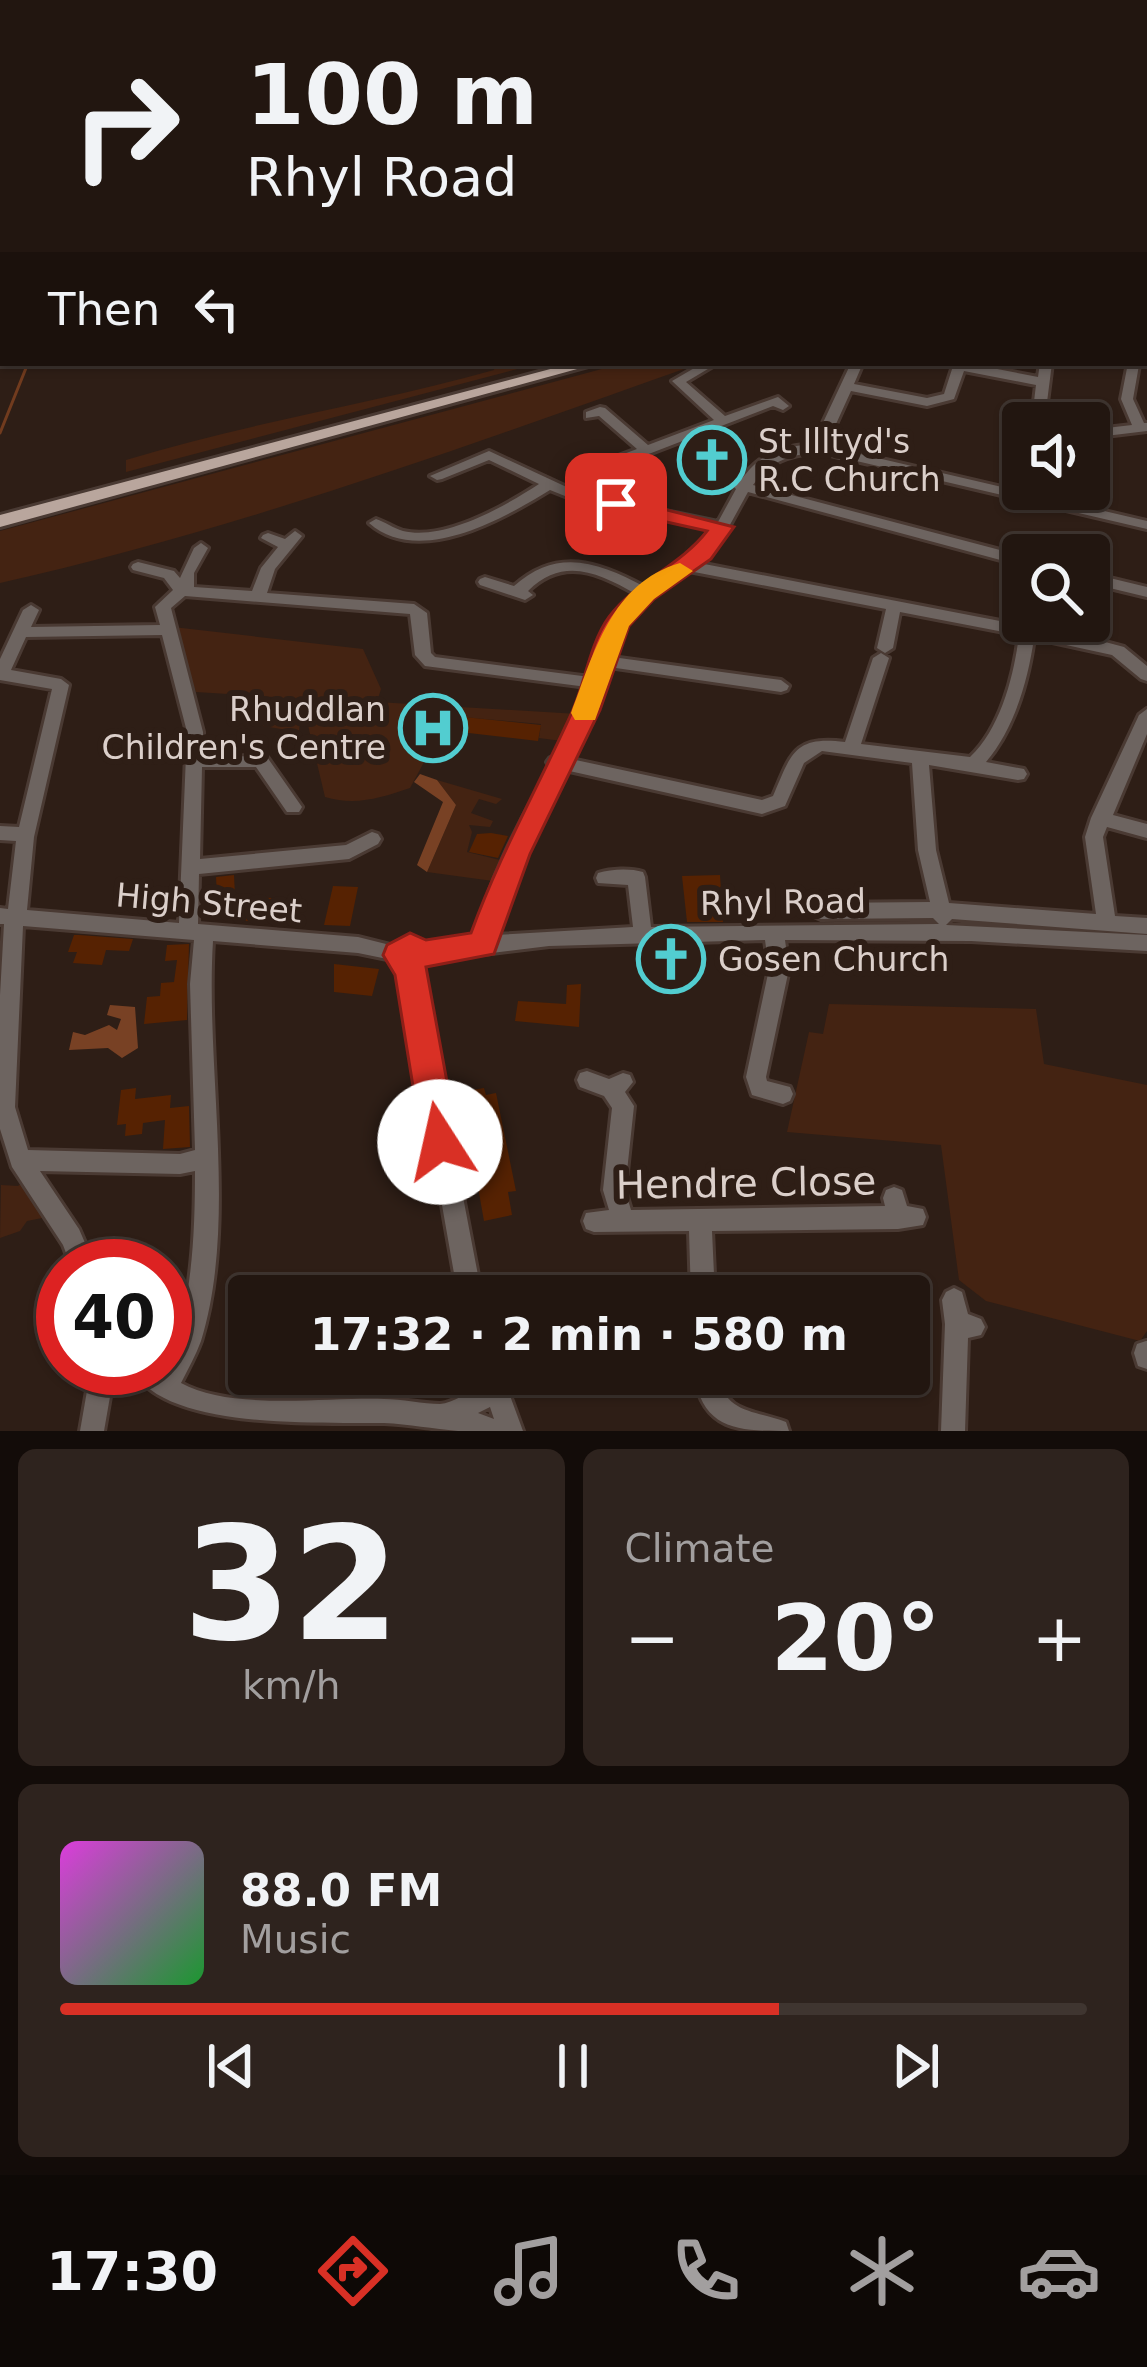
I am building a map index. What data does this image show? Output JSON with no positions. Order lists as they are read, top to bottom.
{
  "streets": {
    "street": ["Rhyl Road", "High Street", "Hendre Close"]
  },
  "crossings": [
    ["Rhyl Road", "High Street"]
  ],
  "places": {
    "church": ["St Illtyd's R.C Church", "Gosen Church"],
    "hospital": ["Rhuddlan Children's Centre"]
  },
  "page": {
    "turn": ["100 m", "Rhyl Road"],
    "then": "Then",
    "limit": "40",
    "trip": "17:32 · 2 min · 580 m",
    "tile": [
      ["32", "km/h"],
      "Climate"
    ],
    "heat": ["−", "20°", "+"],
    "song": ["88.0 FM", "Music"],
    "tabs": "17:30"
  }
}
